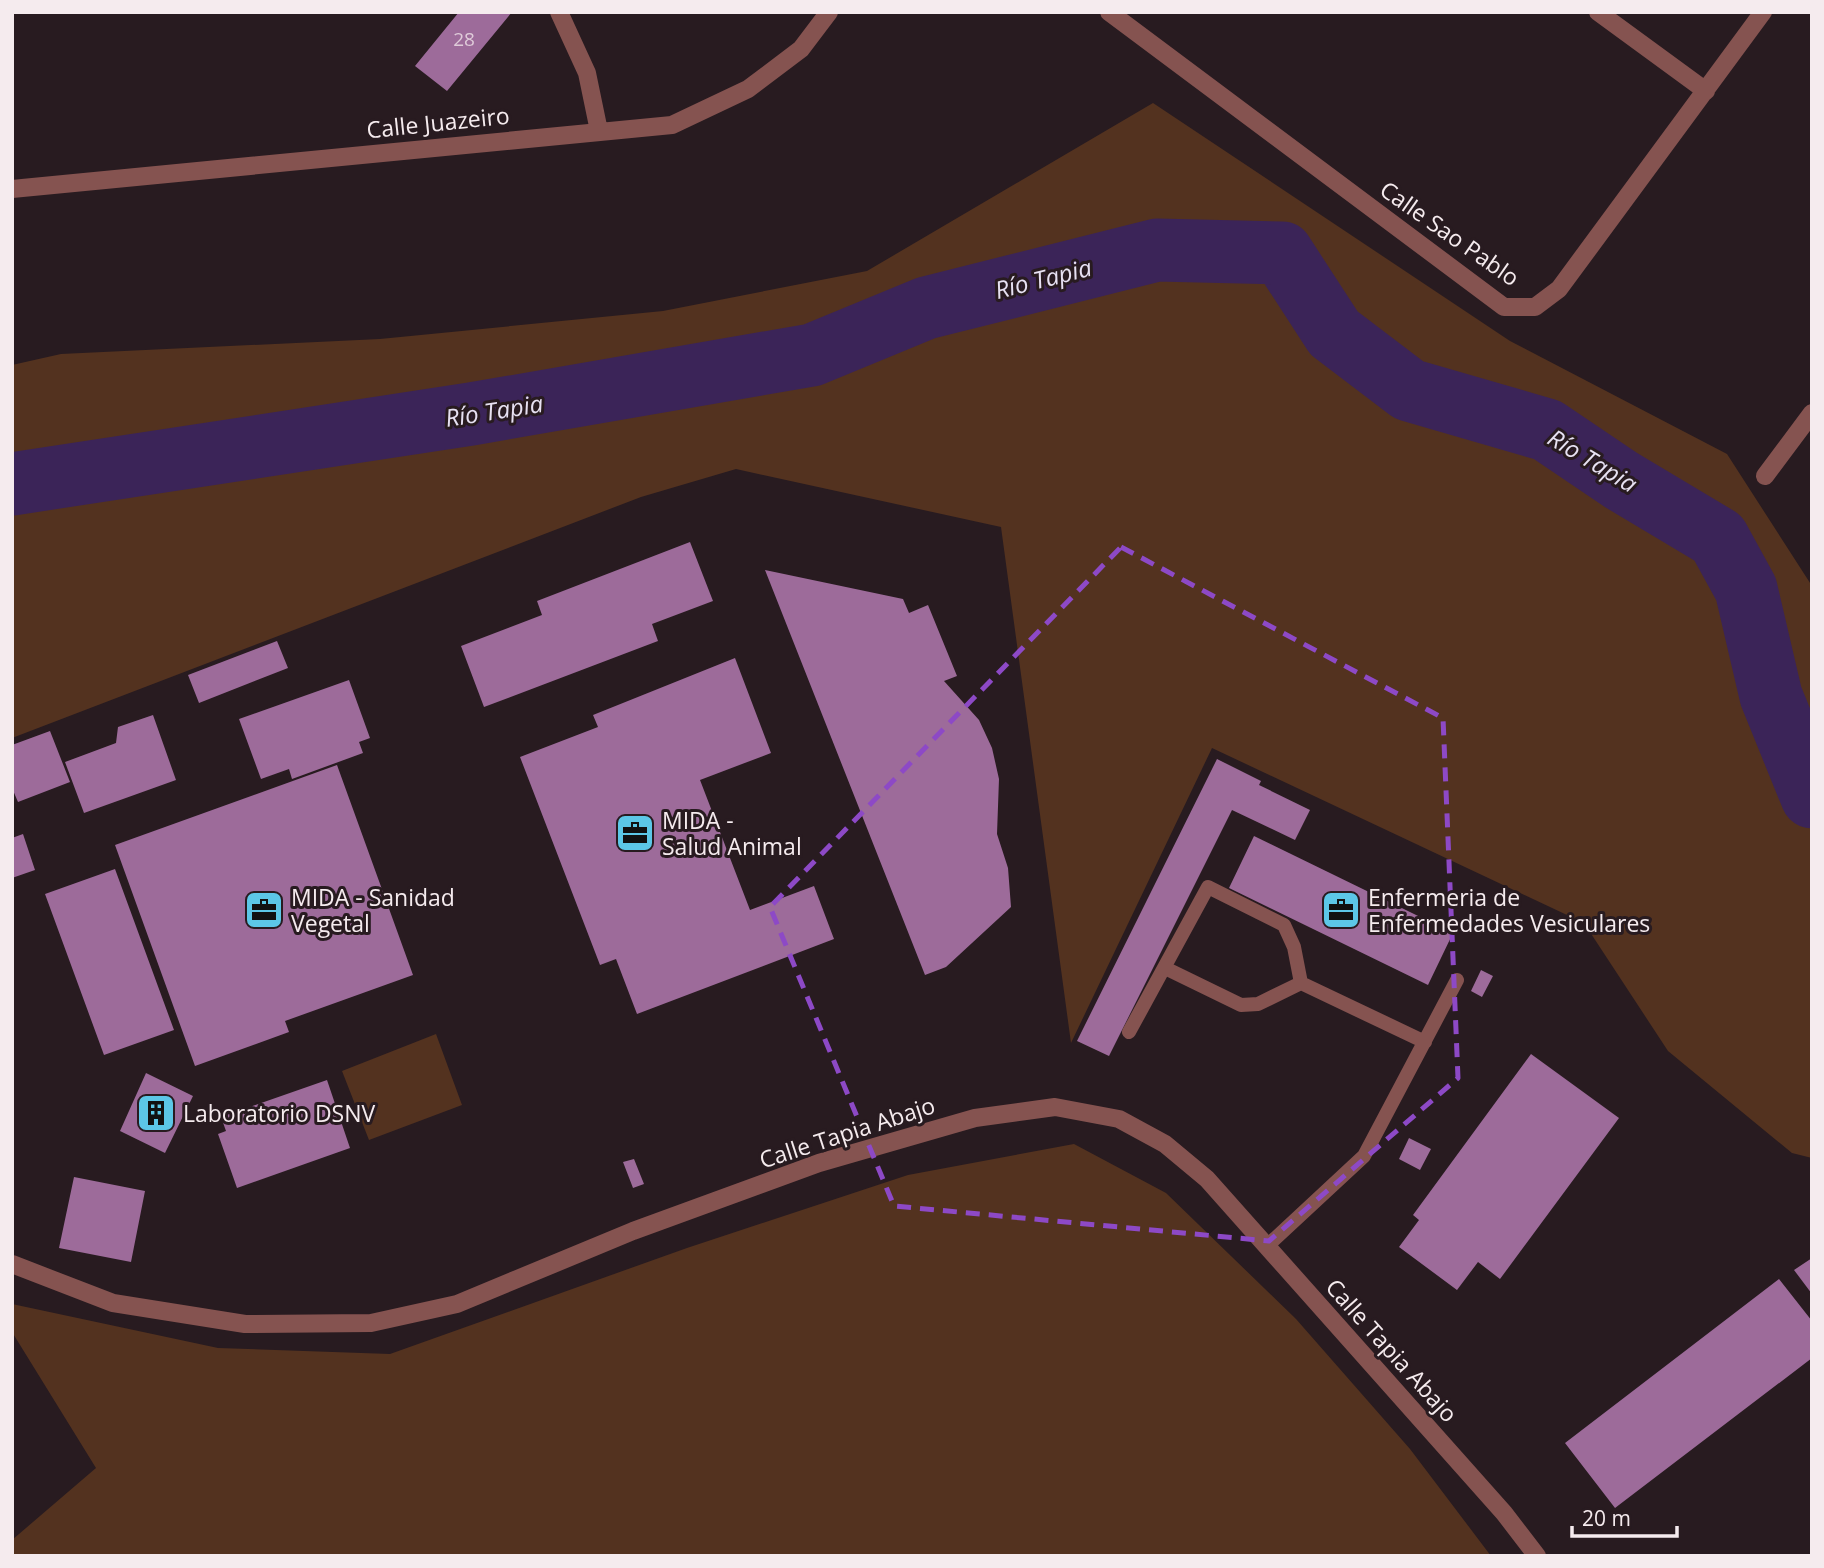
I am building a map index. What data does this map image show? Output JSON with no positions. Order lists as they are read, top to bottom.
{
  "streets": {
    "street": ["Calle Juazeiro", "Calle Sao Pablo", "Calle Tapia Abajo"]
  },
  "water": ["Río Tapia"],
  "places": {
    "office": ["MIDA - Salud Animal", "MIDA - Sanidad Vegetal", "Enfermeria de Enfermedades Vesiculares"],
    "building": ["Laboratorio DSNV"]
  },
  "house_numbers": ["28"],
  "scale_bar": "20 m"
}
